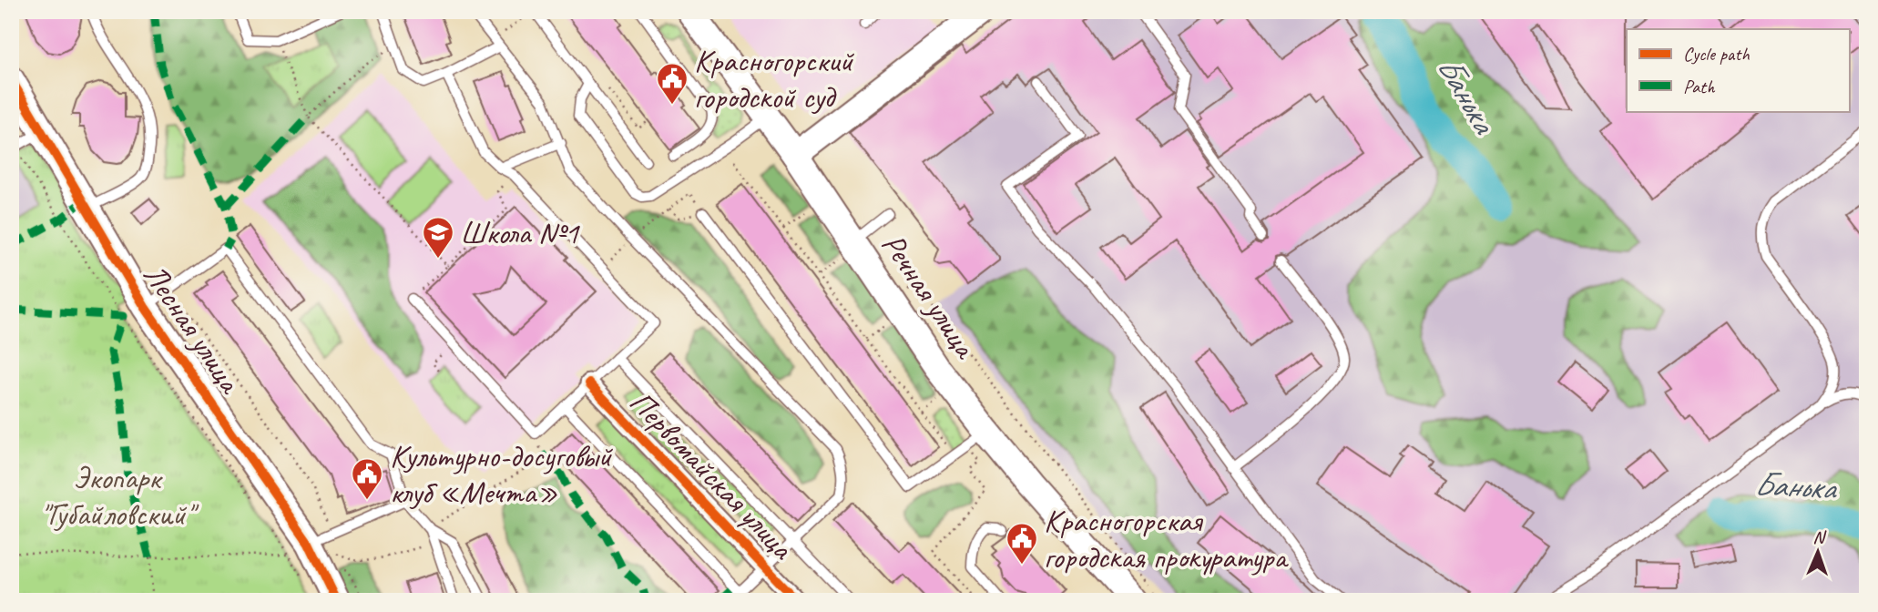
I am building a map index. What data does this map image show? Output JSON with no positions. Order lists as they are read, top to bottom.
{
  "streets": {
    "main road": ["Речная улица", "Лесная улица"],
    "street": ["Первомайская улица"]
  },
  "water": ["Банька"],
  "parks": ["Экопарк \"Губайловский\""],
  "places": {
    "public building": ["Красногорский городской суд", "Культурно-досуговый клуб «Мечта»", "Красногорская городская прокуратура"],
    "school or university": ["Школа №1"]
  },
  "legend": ["Cycle path", "Path"],
  "north": "top"
}
